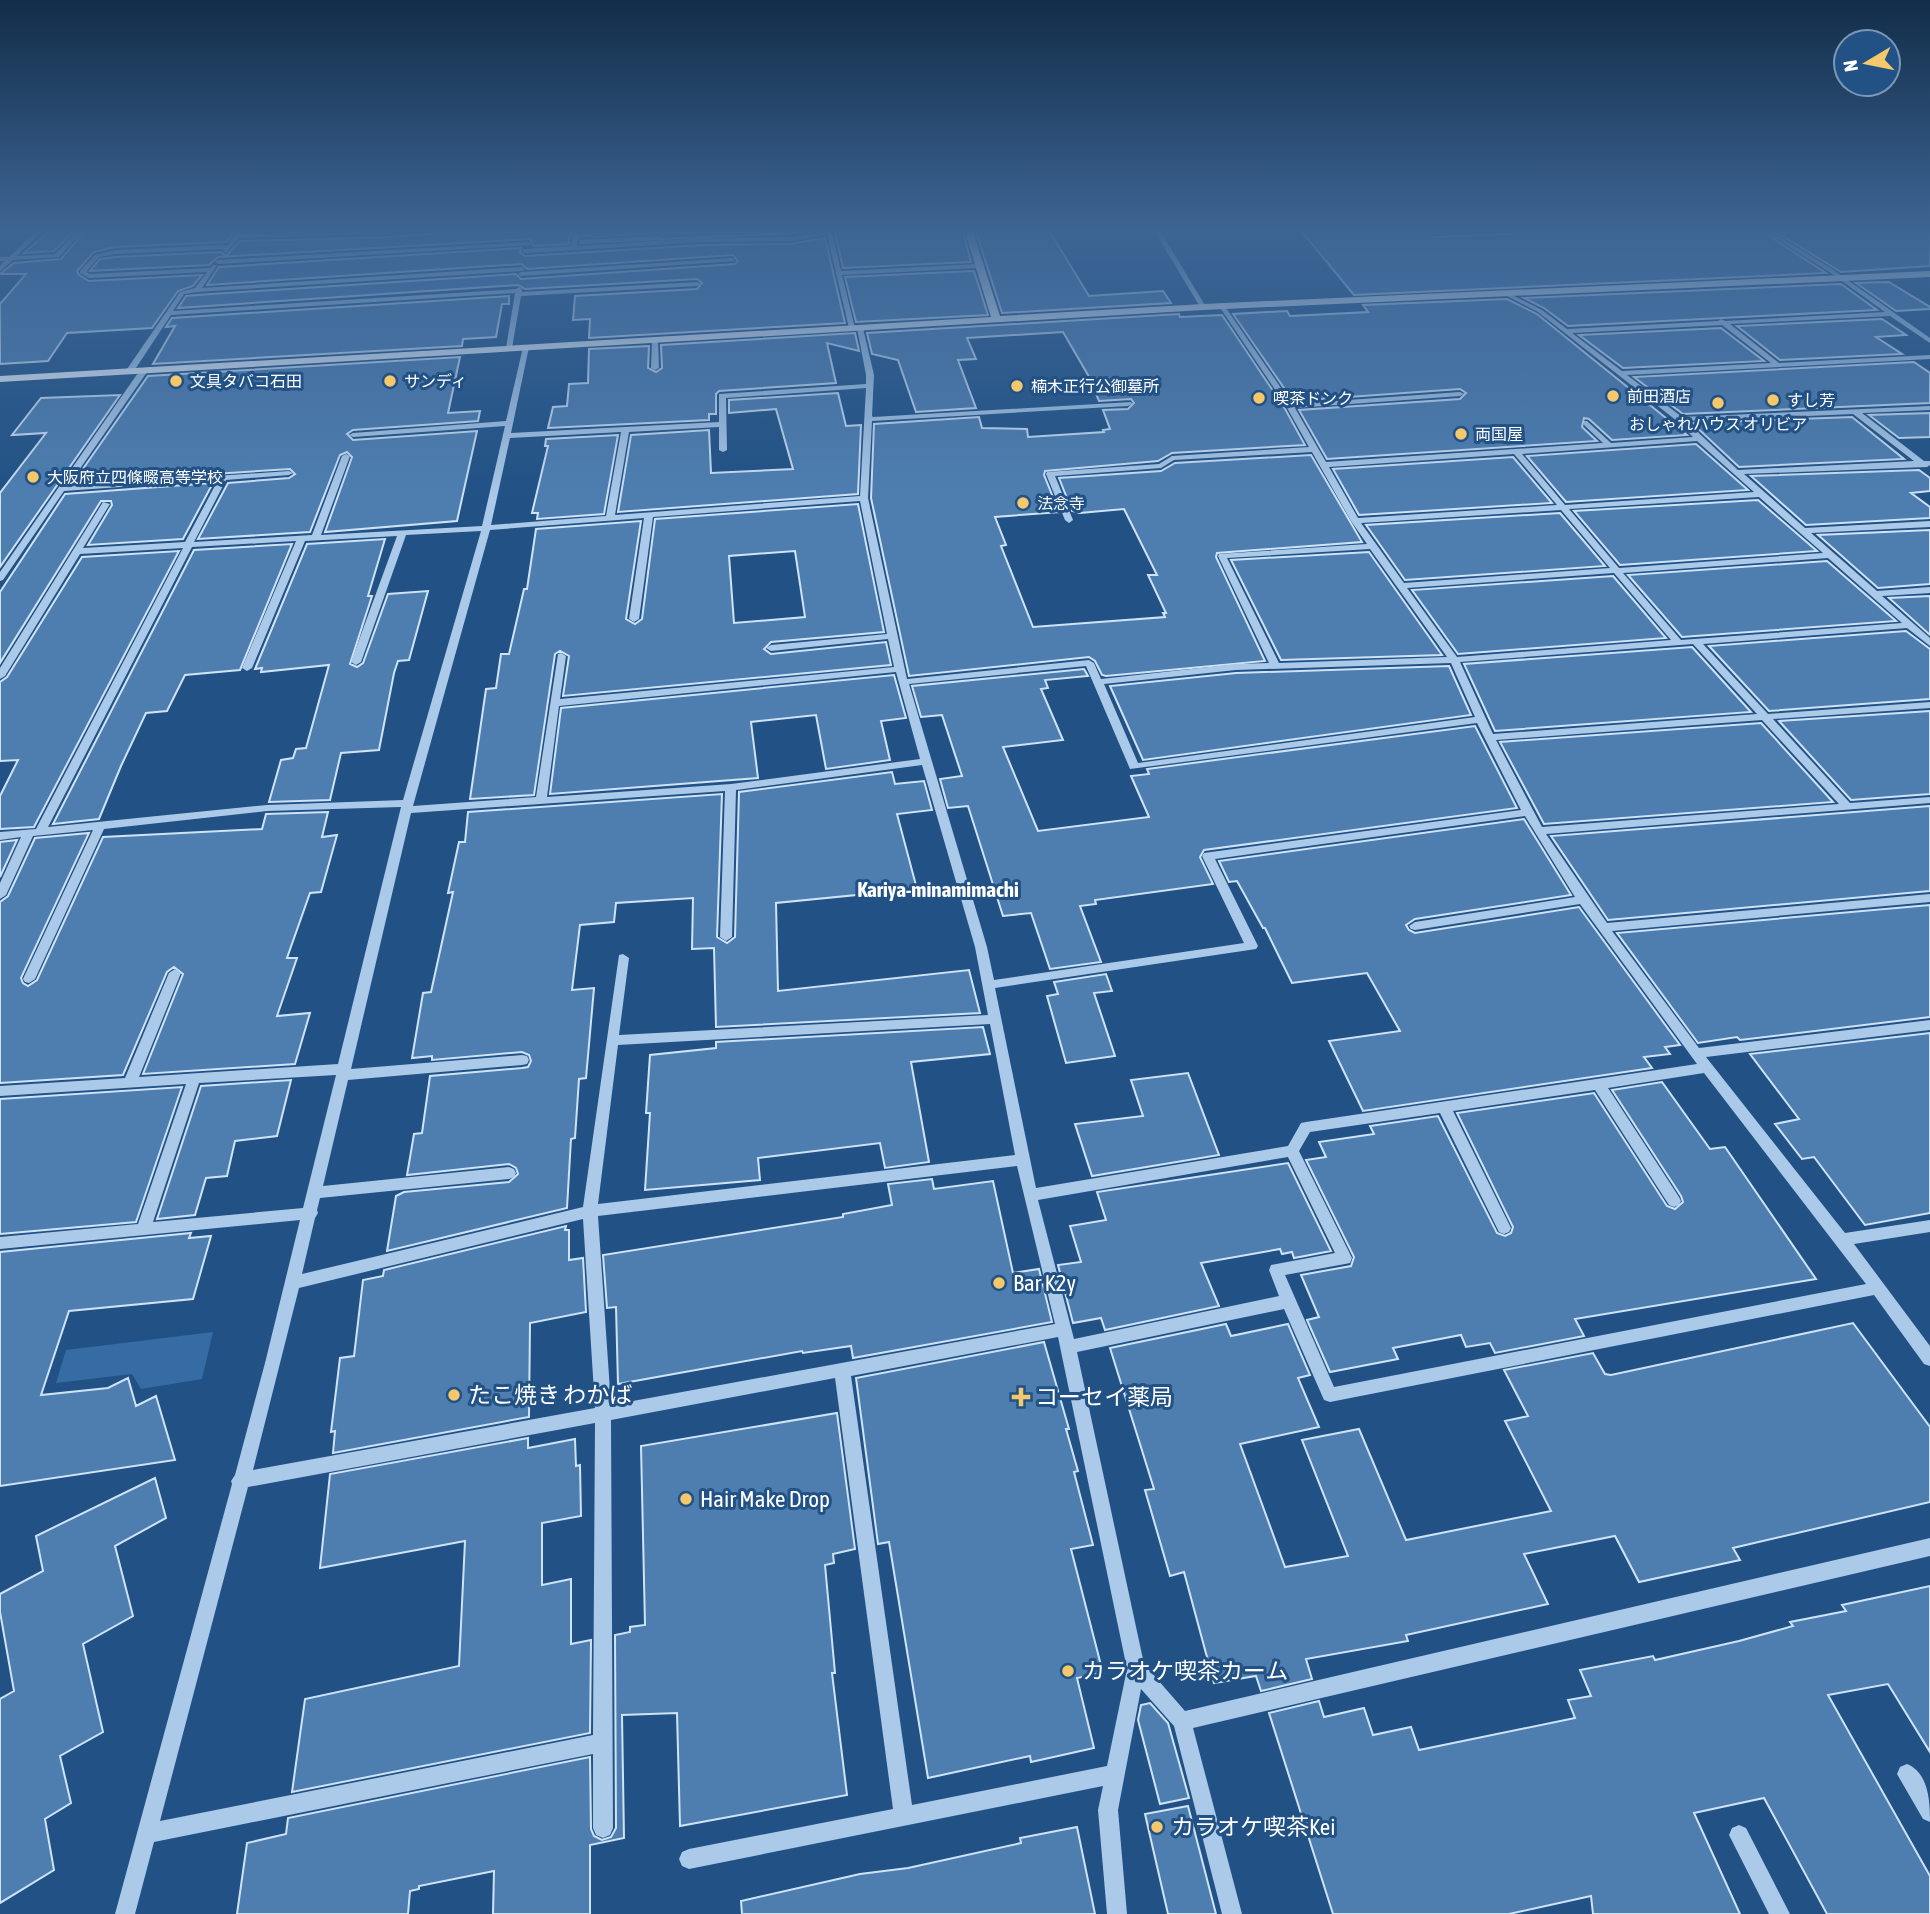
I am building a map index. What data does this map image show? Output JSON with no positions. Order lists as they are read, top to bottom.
{
  "districts": ["Kariya-minamimachi"],
  "places": {
    "other": [
      "文具タバコ石田",
      "サンディ",
      "楠木正行公御墓所",
      "前田酒店",
      "喫茶ドンク",
      "すし芳",
      "おしゃれハウス オリビア",
      "両国屋",
      "大阪府立四條畷高等学校",
      "法念寺",
      "Bar K2y",
      "たこ焼き わかば",
      "Hair Make Drop",
      "カラオケ喫茶カーム",
      "カラオケ喫茶Kei"
    ],
    "health": ["コーセイ薬局"]
  },
  "north": "left"
}
